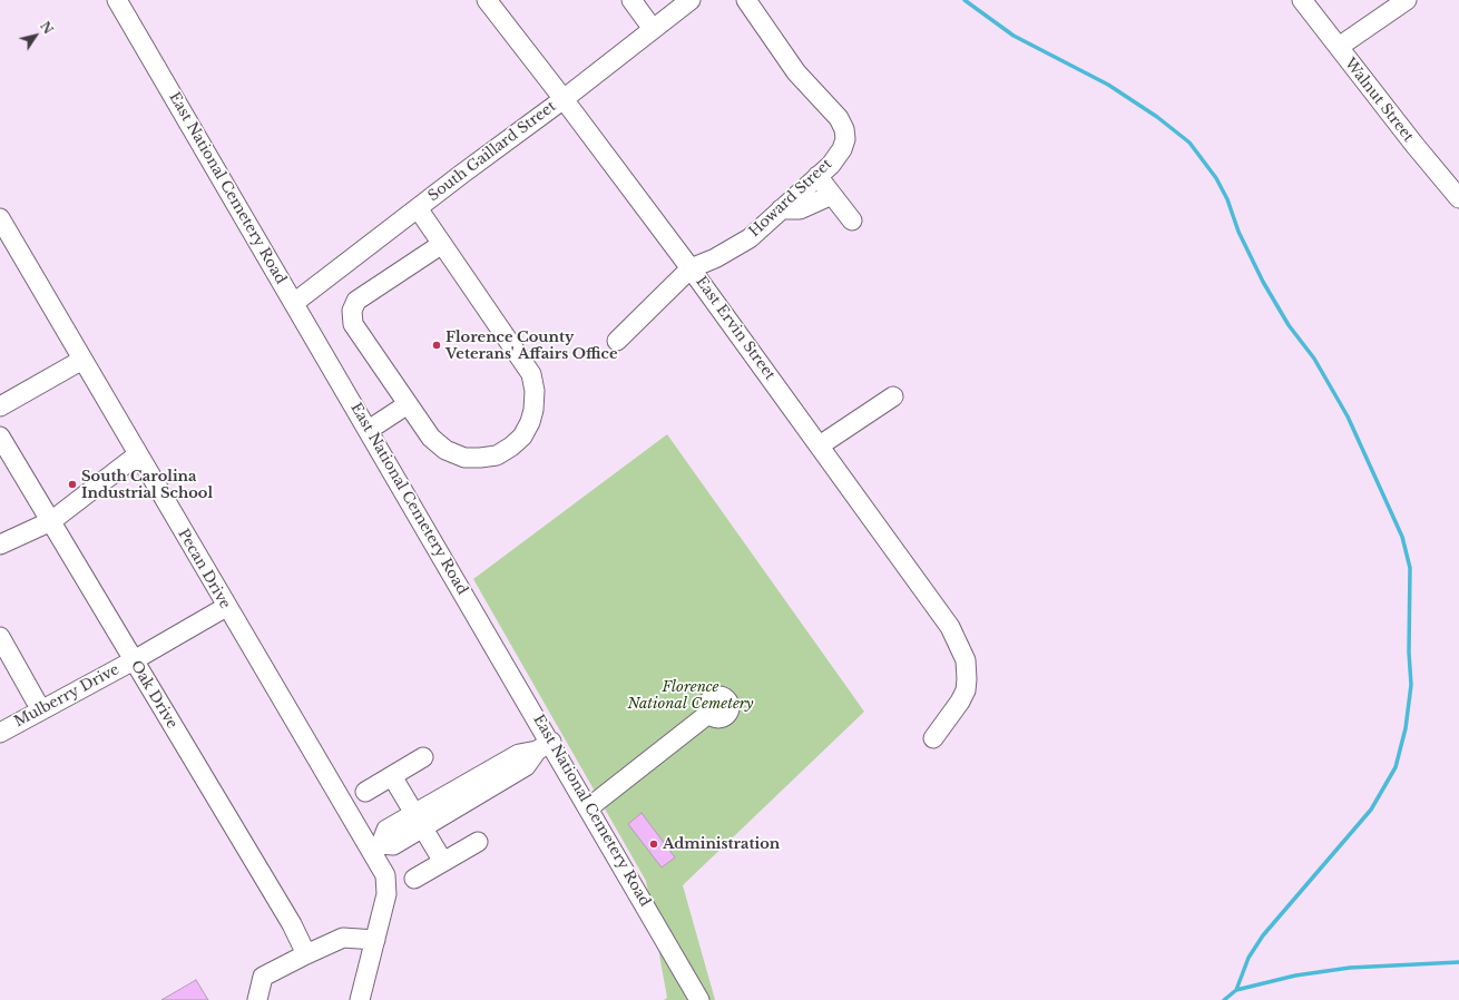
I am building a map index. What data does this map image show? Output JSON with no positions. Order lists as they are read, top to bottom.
{
  "streets": {
    "street": [
      "Walnut Street",
      "South Gaillard Street",
      "East National Cemetery Road",
      "Howard Street",
      "East Ervin Street",
      "Pecan Drive",
      "Oak Drive",
      "Mulberry Drive"
    ]
  },
  "crossings": [
    ["South Gaillard Street", "East National Cemetery Road"],
    ["South Gaillard Street", "East Ervin Street"],
    ["Howard Street", "East Ervin Street"],
    ["Pecan Drive", "Mulberry Drive"],
    ["Oak Drive", "Mulberry Drive"]
  ],
  "parks": ["Florence National Cemetery"],
  "places": ["Florence County Veterans' Affairs Office", "South Carolina Industrial School", "Administration"],
  "north": "top right"
}
